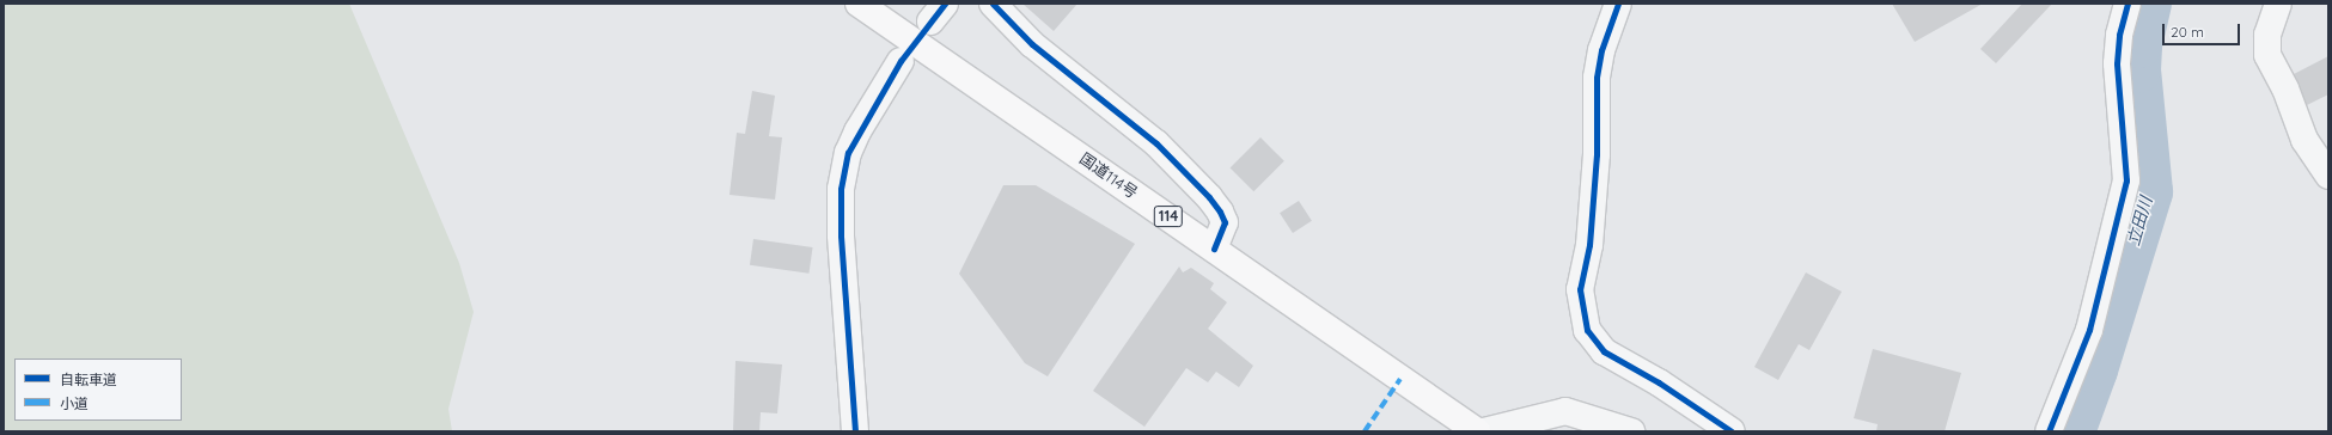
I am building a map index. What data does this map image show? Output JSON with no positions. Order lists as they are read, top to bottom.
{
  "streets": {
    "highway": ["国道114号", "114"]
  },
  "water": ["立田川"],
  "legend": ["自転車道", "小道"],
  "scale_bar": "20 m"
}
